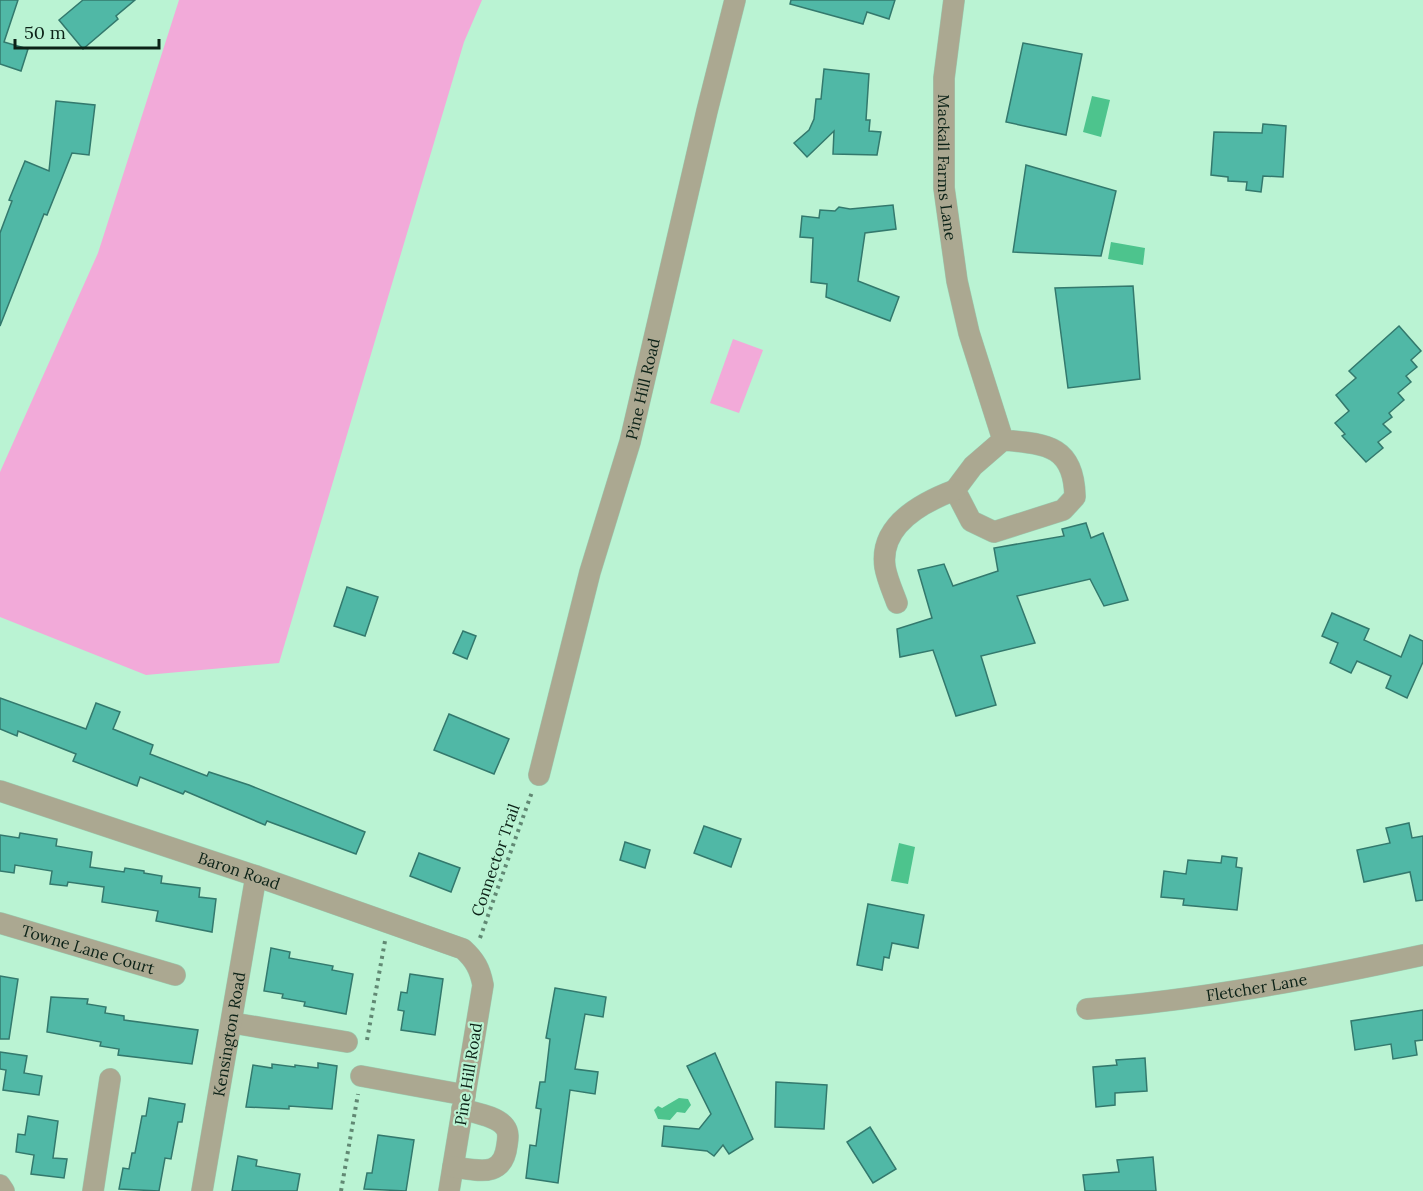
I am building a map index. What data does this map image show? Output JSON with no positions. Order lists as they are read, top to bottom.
{
  "streets": {
    "street": [
      "Mackall Farms Lane",
      "Pine Hill Road",
      "Baron Road",
      "Towne Lane Court",
      "Fletcher Lane",
      "Kensington Road"
    ],
    "path": ["Connector Trail"]
  },
  "crossings": [
    ["Pine Hill Road", "Connector Trail"],
    ["Pine Hill Road", "Baron Road"],
    ["Connector Trail", "Baron Road"],
    ["Baron Road", "Kensington Road"]
  ],
  "scale_bar": "50 m"
}
